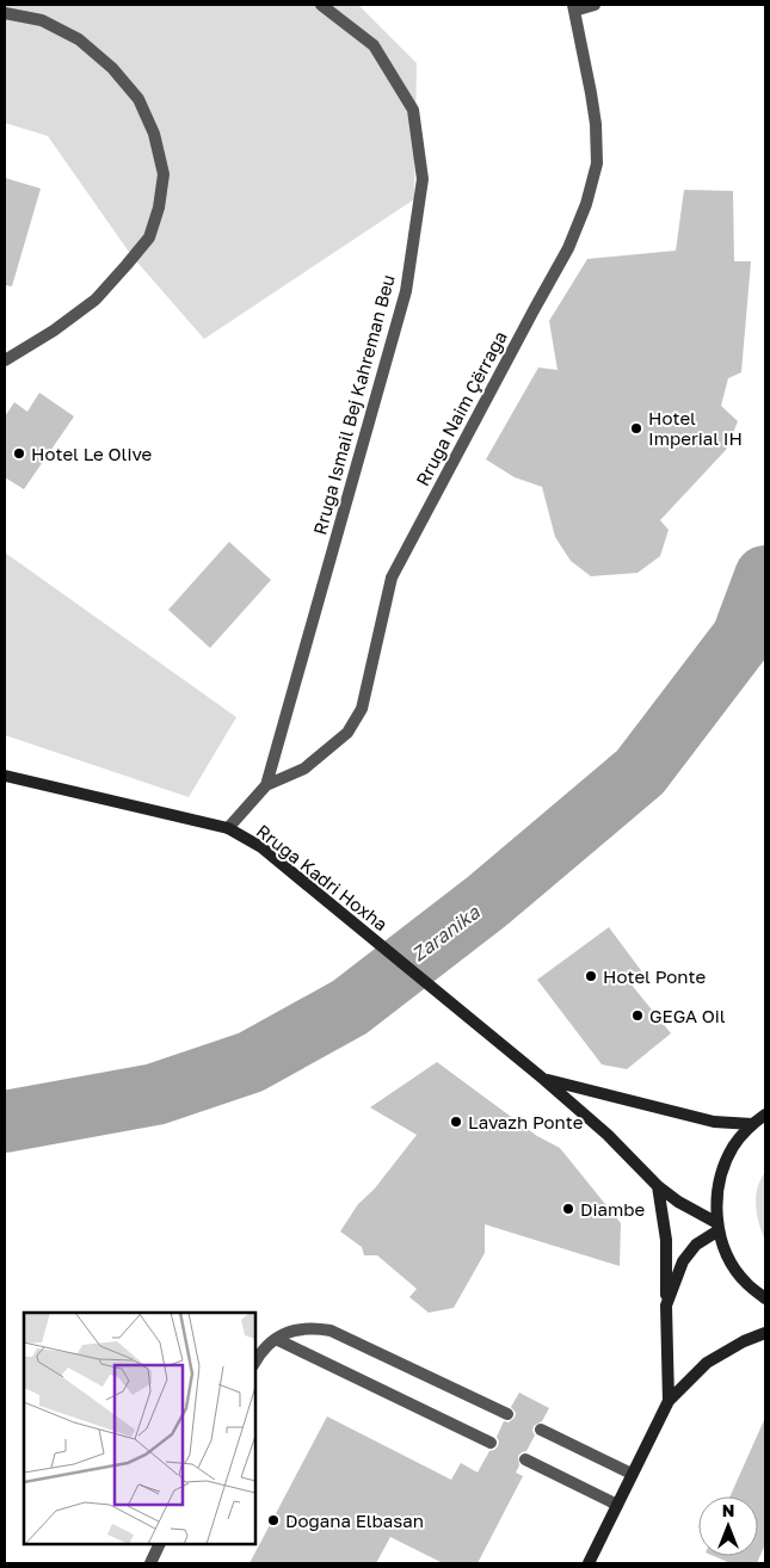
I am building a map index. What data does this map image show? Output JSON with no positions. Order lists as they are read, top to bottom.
{
  "streets": {
    "main road": ["Rruga Kadri Hoxha"],
    "street": ["Rruga Ismail Bej Kahreman Beu", "Rruga Naim Çërraga"]
  },
  "crossings": [
    ["Rruga Ismail Bej Kahreman Beu", "Rruga Naim Çërraga"],
    ["Rruga Ismail Bej Kahreman Beu", "Rruga Kadri Hoxha"]
  ],
  "water": ["Zaranika"],
  "places": [
    "Hotel Imperial IH",
    "Hotel Le Olive",
    "Hotel Ponte",
    "GEGA Oil",
    "Lavazh Ponte",
    "Diambe",
    "Dogana Elbasan"
  ],
  "north": "top"
}
